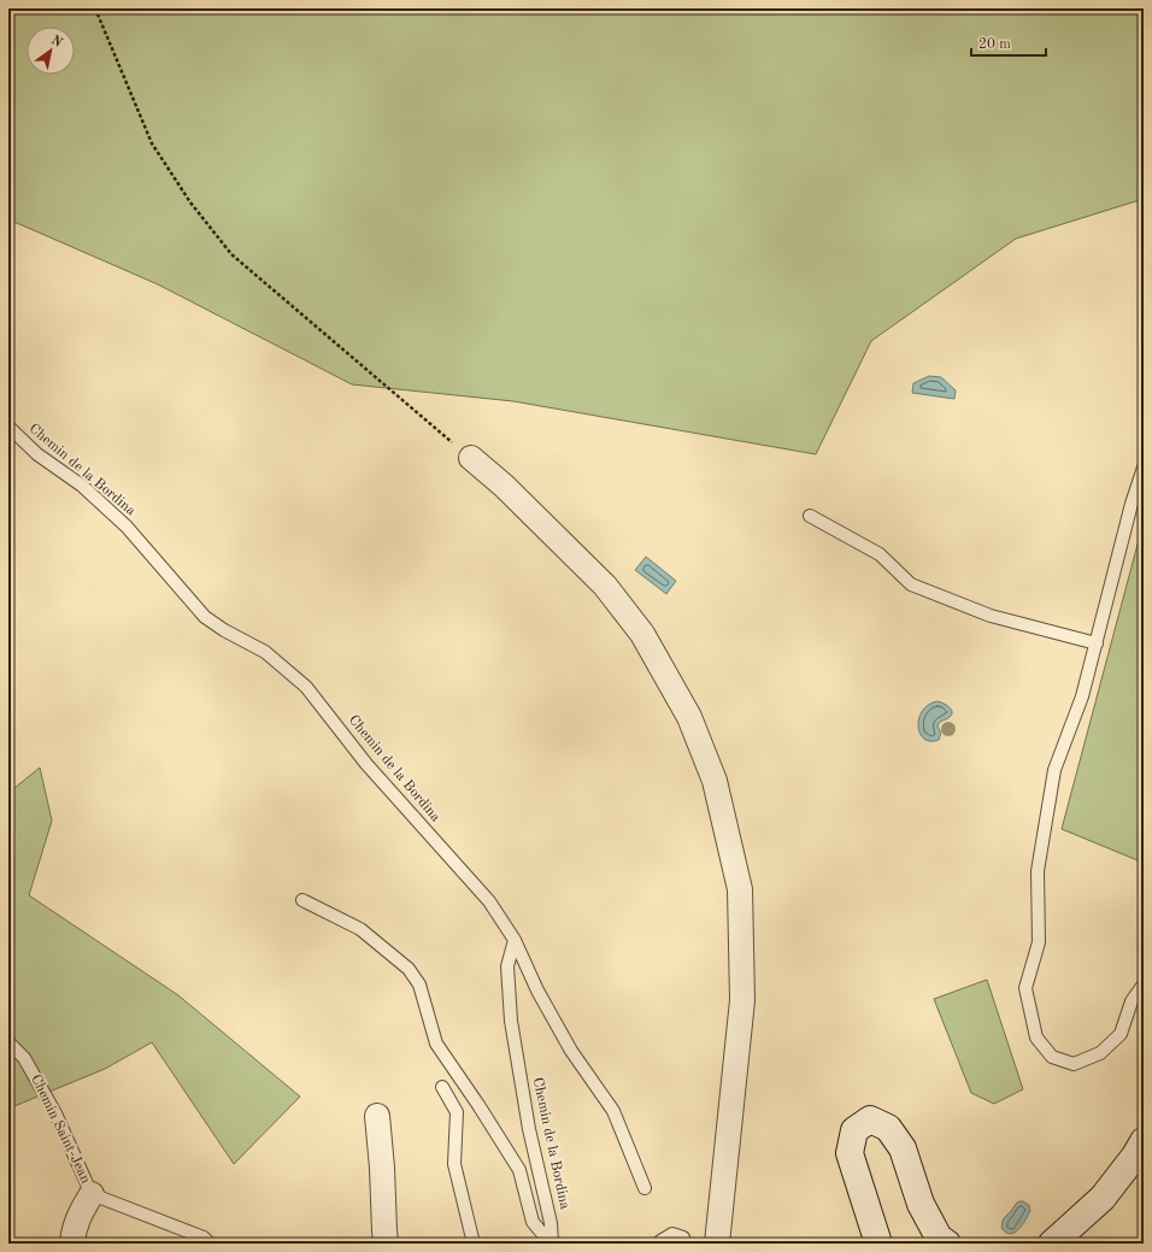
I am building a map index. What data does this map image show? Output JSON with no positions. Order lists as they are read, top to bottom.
{
  "streets": {
    "street": ["Chemin Saint-Jean"],
    "lane": ["Chemin de la Bordina"]
  },
  "scale_bar": "20 m",
  "north": "top right"
}
